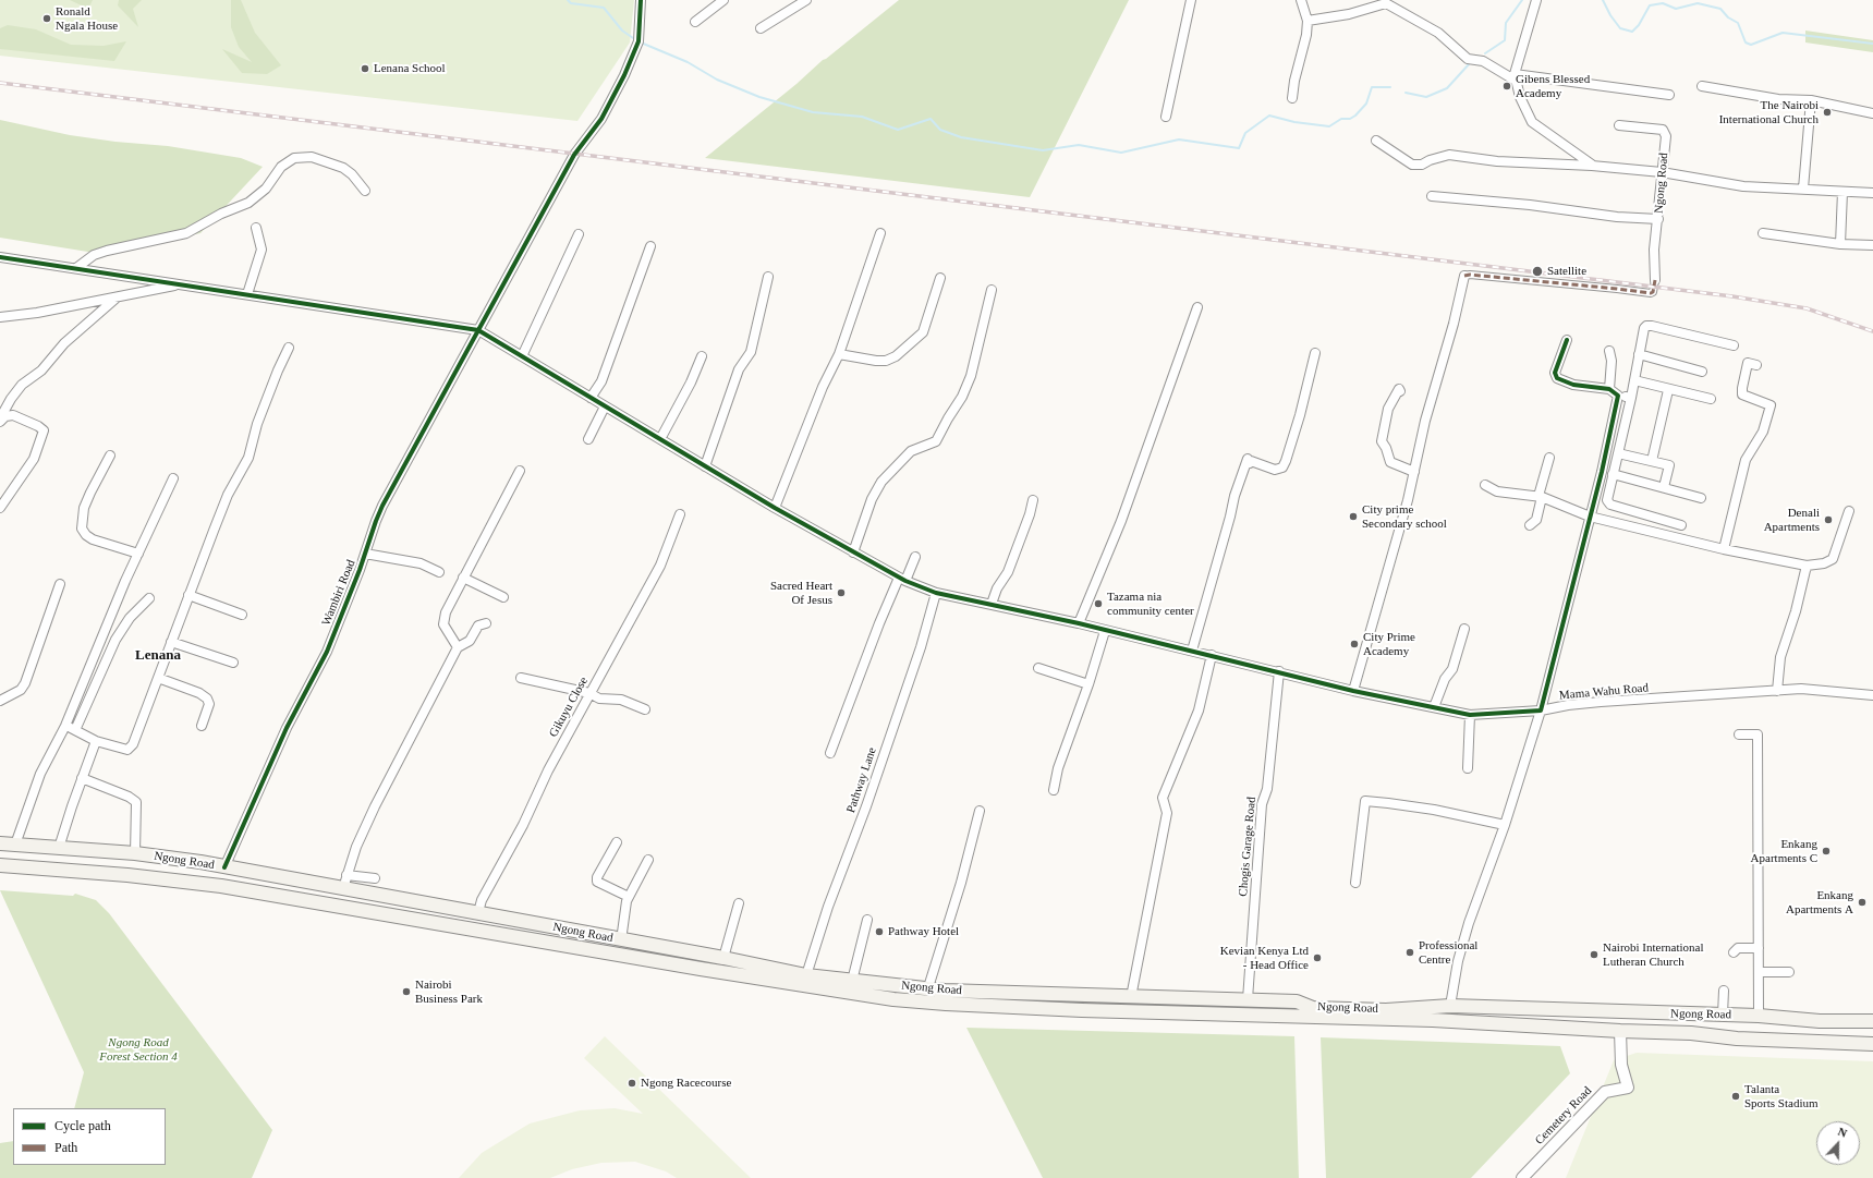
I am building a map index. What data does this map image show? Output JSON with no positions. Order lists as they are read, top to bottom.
{
  "streets": {
    "main road": ["Ngong Road"],
    "street": [
      "Wambiri Road",
      "Mama Wahu Road",
      "Gikuyu Close",
      "Pathway Lane",
      "Chogis Garage Road",
      "Cemetery Road"
    ]
  },
  "crossings": [
    ["Ngong Road", "Wambiri Road"],
    ["Ngong Road", "Gikuyu Close"],
    ["Ngong Road", "Pathway Lane"],
    ["Ngong Road", "Chogis Garage Road"],
    ["Ngong Road", "Cemetery Road"],
    ["Wambiri Road", "Mama Wahu Road"],
    ["Mama Wahu Road", "Pathway Lane"],
    ["Mama Wahu Road", "Chogis Garage Road"]
  ],
  "districts": ["Lenana"],
  "parks": ["Ngong Road Forest Section 4"],
  "places": [
    "Ronald Ngala House",
    "Lenana School",
    "Gibens Blessed Academy",
    "The Nairobi International Church",
    "Satellite",
    "City prime Secondary school",
    "Denali Apartments",
    "Sacred Heart Of Jesus",
    "Tazama nia community center",
    "City Prime Academy",
    "Enkang Apartments C",
    "Enkang Apartments A",
    "Pathway Hotel",
    "Professional Centre",
    "Nairobi International Lutheran Church",
    "Kevian Kenya Ltd - Head Office",
    "Nairobi Business Park",
    "Ngong Racecourse",
    "Talanta Sports Stadium"
  ],
  "legend": ["Cycle path", "Path"],
  "north": "top"
}
